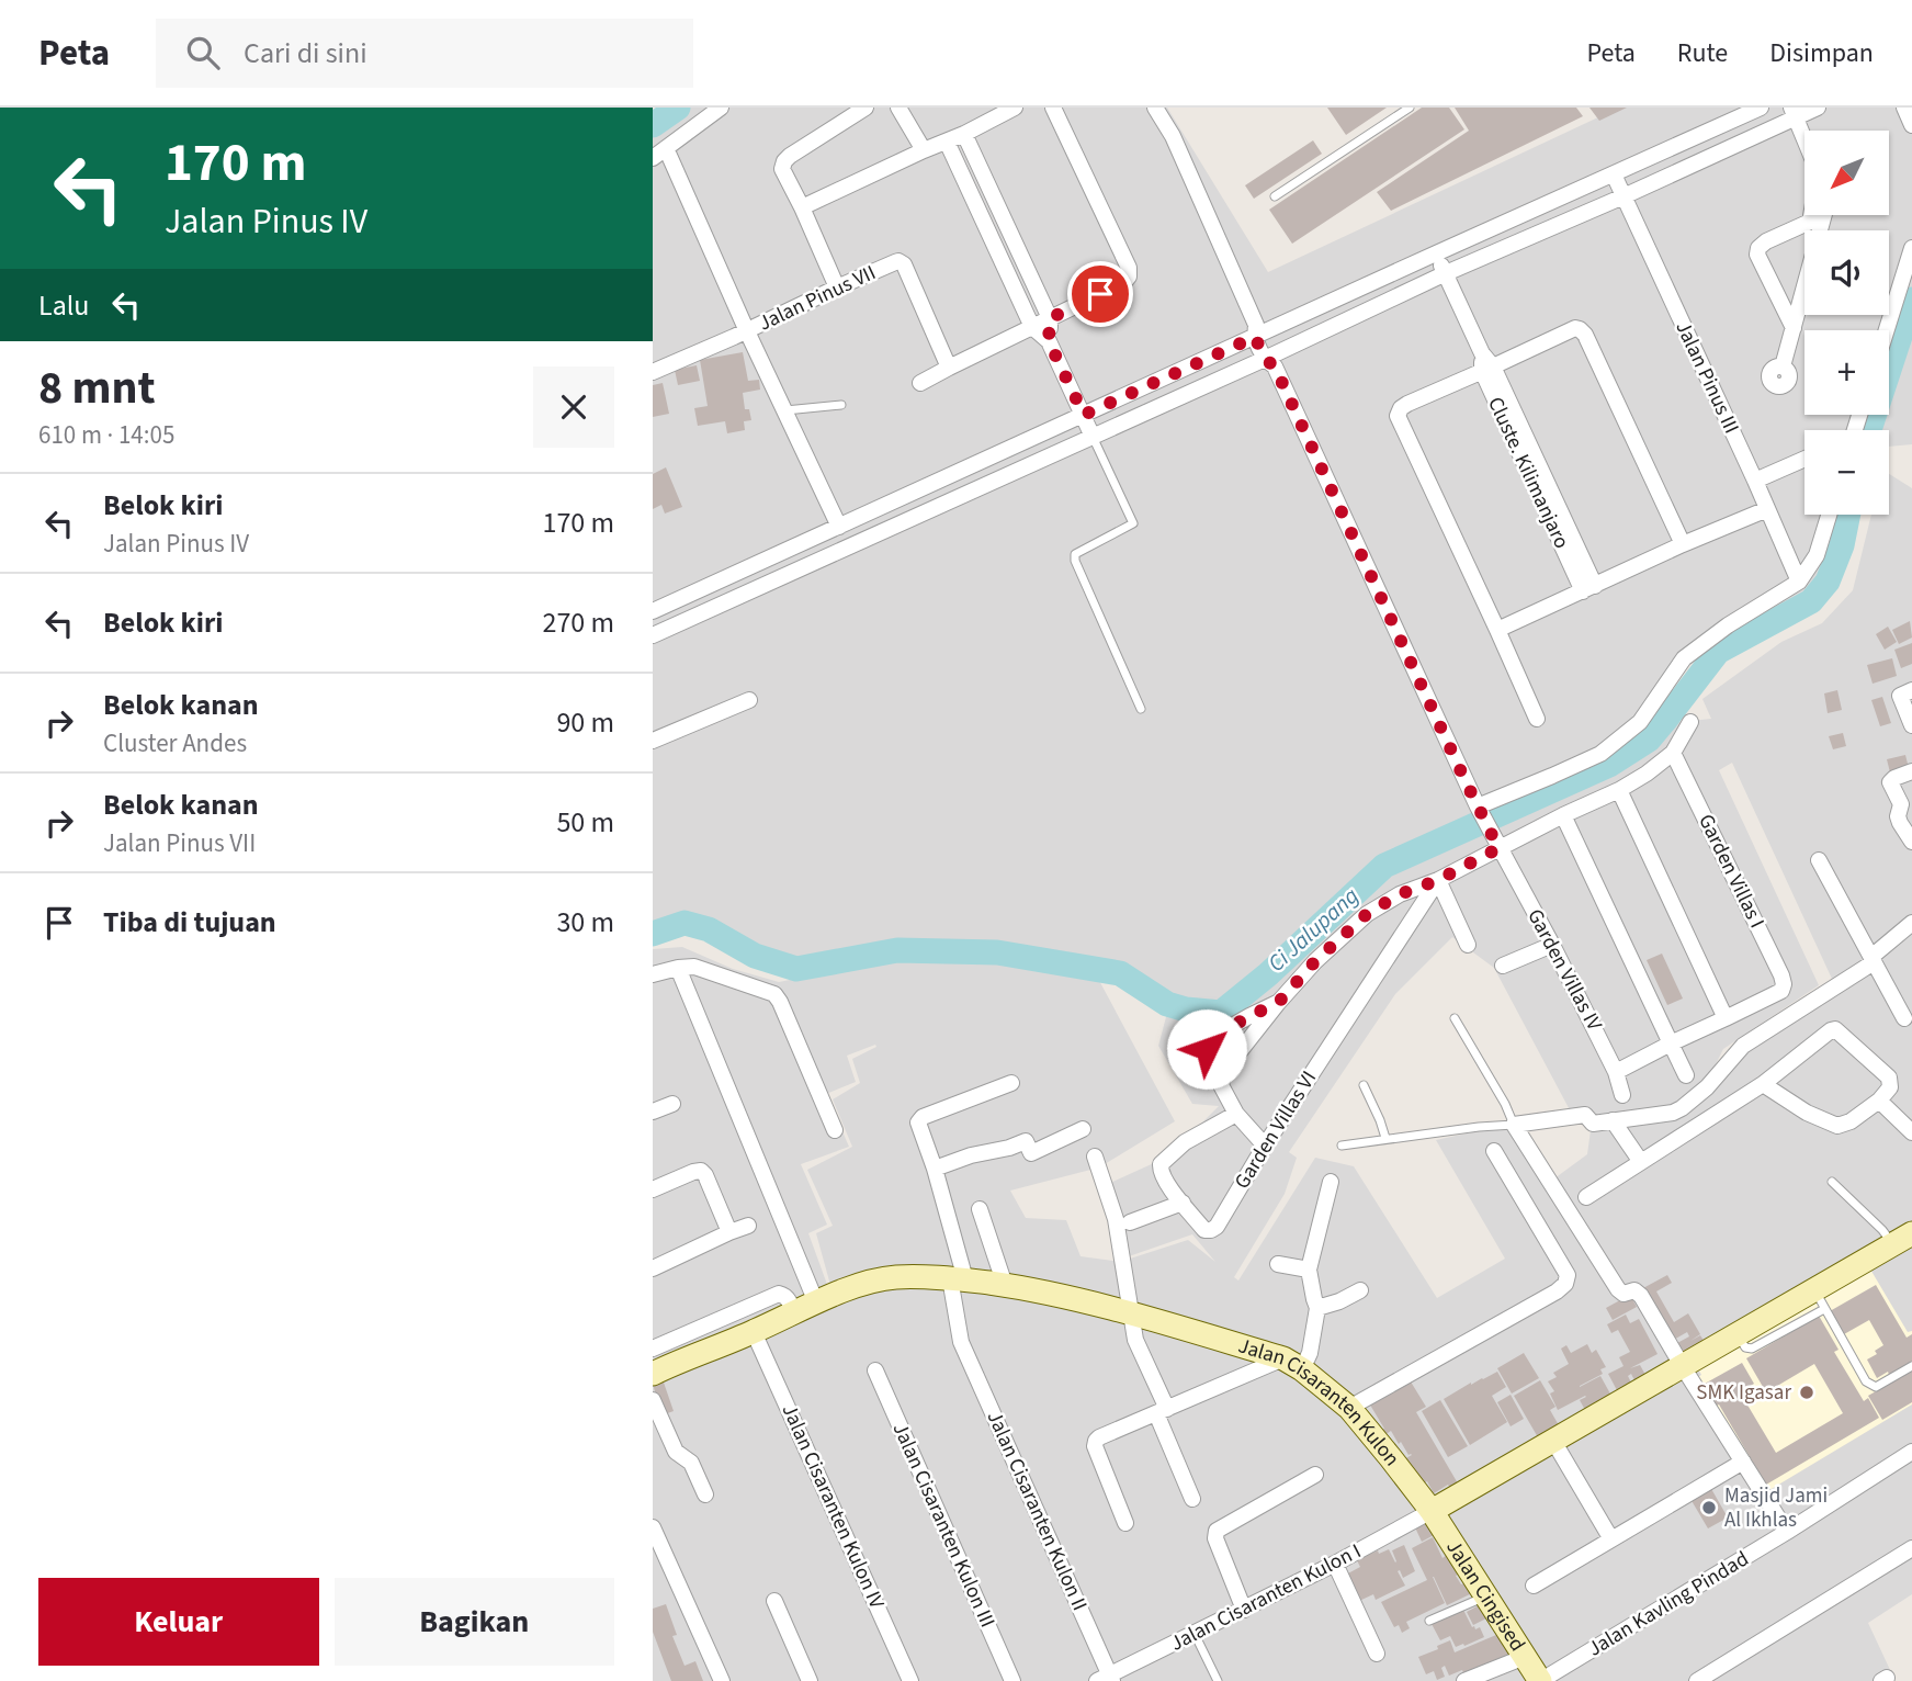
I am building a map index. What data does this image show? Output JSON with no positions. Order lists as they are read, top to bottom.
{
  "streets": {
    "main road": ["Jalan Cisaranten Kulon", "Jalan Cingised"],
    "street": [
      "Jalan Pinus VII",
      "Jalan Pinus III",
      "Cluste. Kilimanjaro",
      "Garden Villas I",
      "Garden Villas IV",
      "Garden Villas VI",
      "Jalan Cisaranten Kulon IV",
      "Jalan Cisaranten Kulon II",
      "Jalan Cisaranten Kulon III",
      "Jalan Cisaranten Kulon I",
      "Jalan Kavling Pindad"
    ]
  },
  "crossings": [
    ["Jalan Cisaranten Kulon", "Jalan Cisaranten Kulon IV"],
    ["Jalan Cisaranten Kulon", "Jalan Cisaranten Kulon II"],
    ["Jalan Cisaranten Kulon", "Jalan Cingised"],
    ["Jalan Cisaranten Kulon", "Jalan Cisaranten Kulon I"],
    ["Jalan Cisaranten Kulon II", "Jalan Cisaranten Kulon I"],
    ["Jalan Cingised", "Jalan Cisaranten Kulon I"],
    ["Jalan Cingised", "Jalan Kavling Pindad"]
  ],
  "water": ["Ci Jalupang"],
  "places": ["SMK Igasar", "Masjid Jami Al Ikhlas"],
  "north": "bottom left",
  "page": {
    "header": "Peta",
    "search": "Cari di sini",
    "nav": ["Peta", "Rute", "Disimpan"],
    "turn": ["170 m", "Jalan Pinus IV"],
    "map_buttons": ["+", "−"],
    "then": "Lalu",
    "heading": ["8 mnt", "610 m · 14:05"],
    "list": [
      {
        "name": "Belok kiri",
        "note": "Jalan Pinus IV",
        "value": "170 m"
      },
      {
        "name": "Belok kiri",
        "value": "270 m"
      },
      {
        "name": "Belok kanan",
        "note": "Cluster Andes",
        "value": "90 m"
      },
      {
        "name": "Belok kanan",
        "note": "Jalan Pinus VII",
        "value": "50 m"
      },
      {
        "name": "Tiba di tujuan",
        "value": "30 m"
      }
    ],
    "buttons": ["Keluar", "Bagikan"]
  }
}
